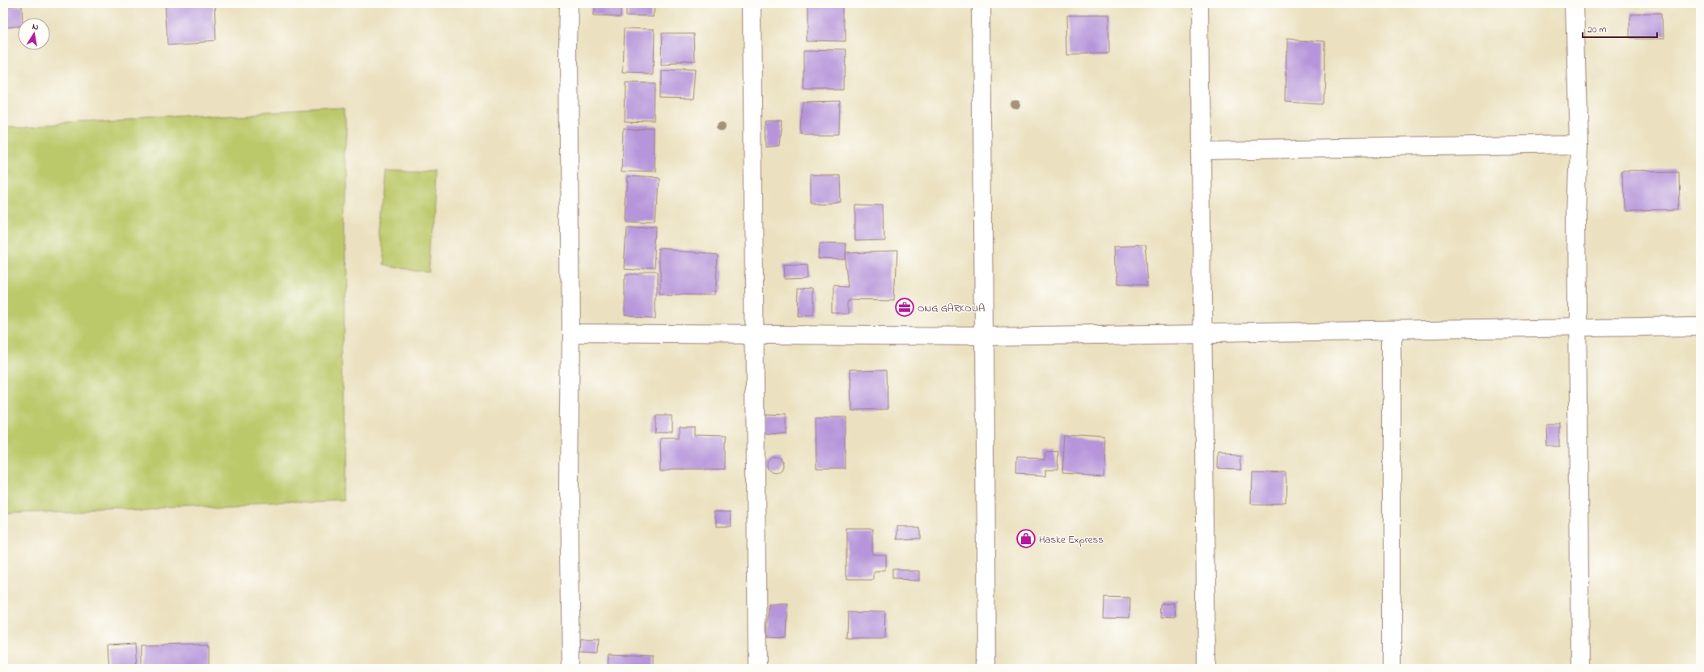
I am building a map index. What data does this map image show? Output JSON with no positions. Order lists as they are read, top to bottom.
{
  "places": {
    "office": ["ONG GARKOUA"],
    "shop": ["Haske Express"]
  },
  "scale_bar": "20 m",
  "north": "top"
}
